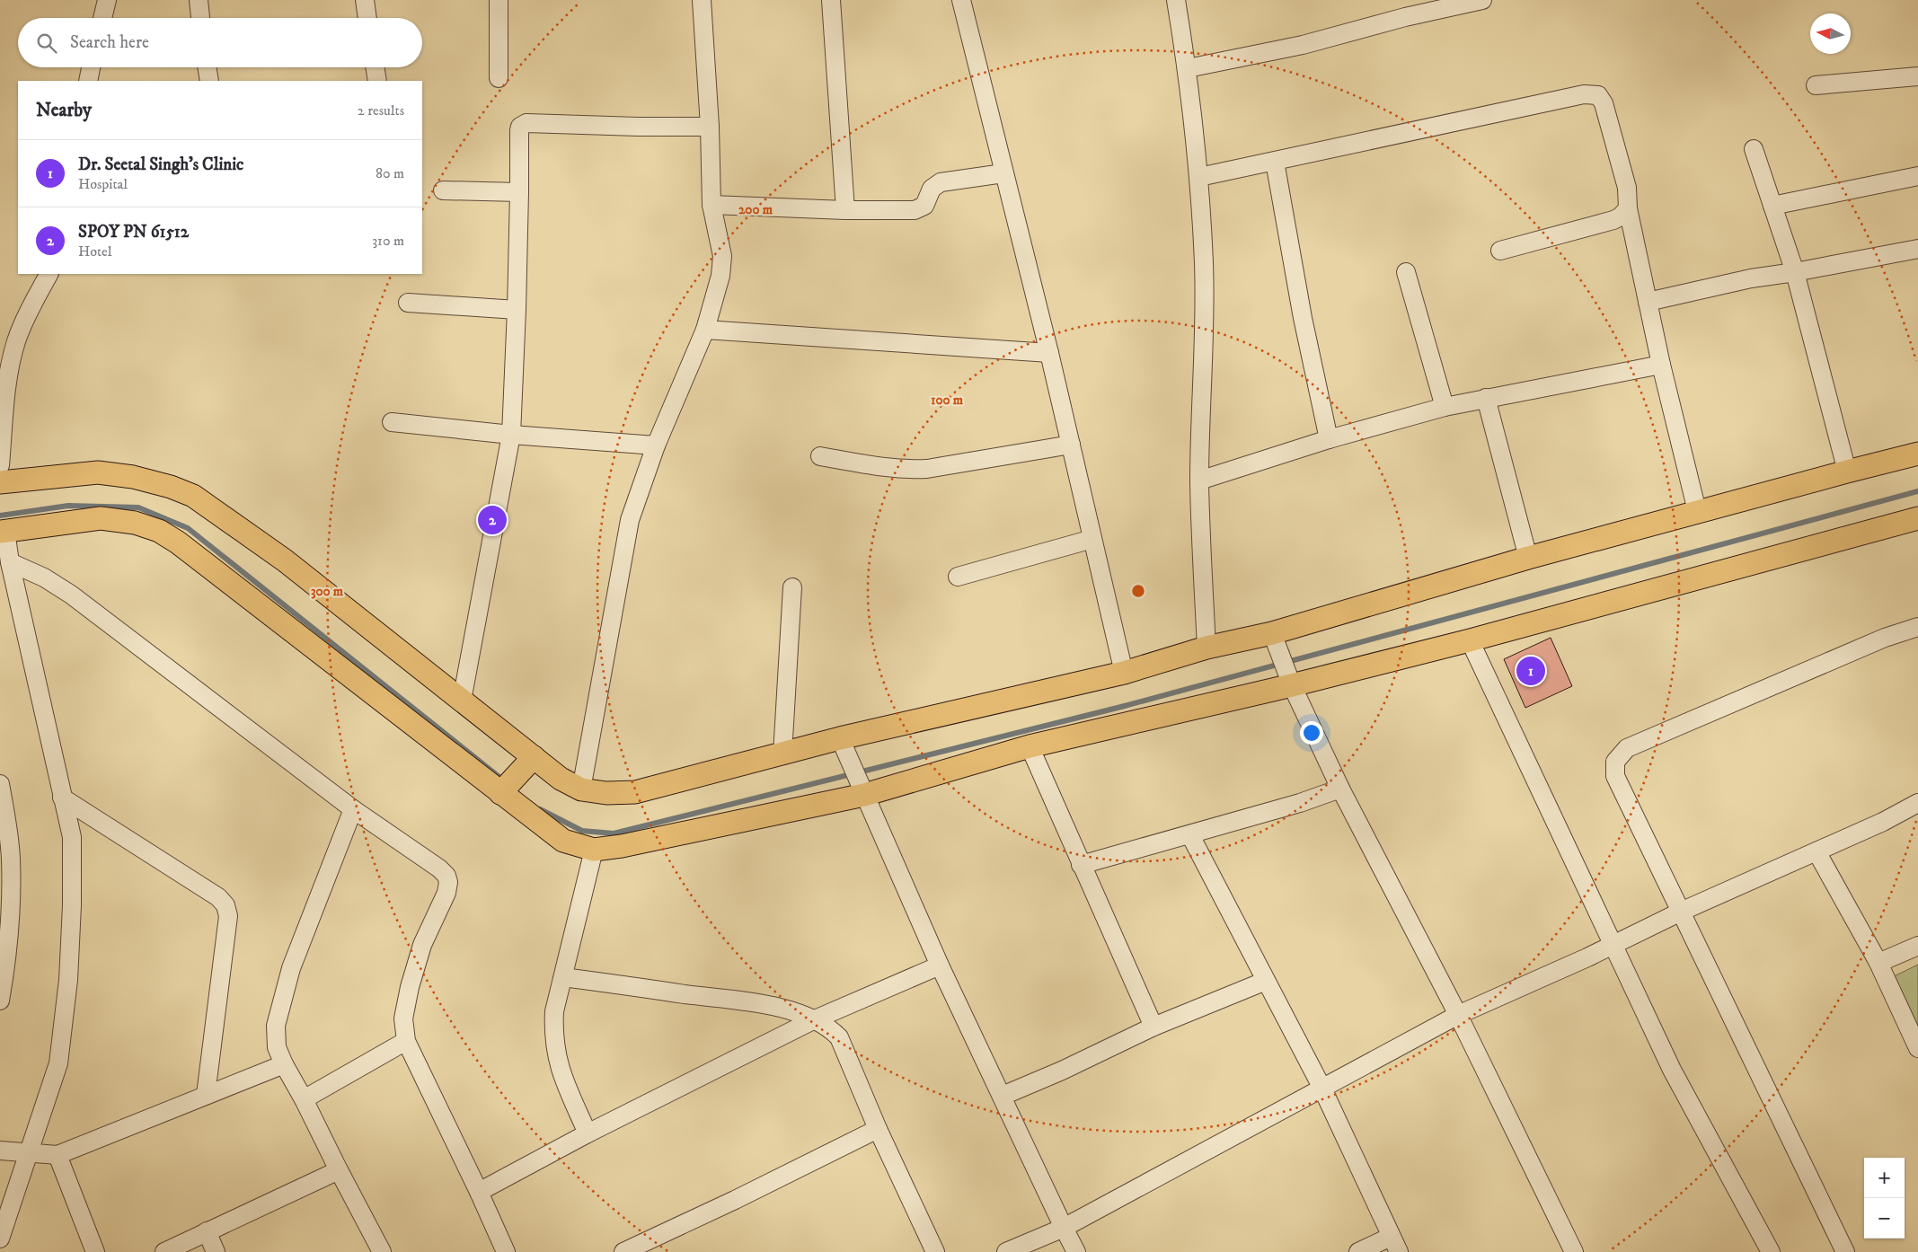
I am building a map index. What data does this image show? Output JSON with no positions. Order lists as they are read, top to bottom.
{
  "north": "left",
  "page": {
    "search": "Search here",
    "heading": ["Nearby", "2 results"],
    "list": [
      {
        "mark": "1",
        "name": "Dr. Seetal Singh's Clinic",
        "note": "Hospital",
        "value": "80 m"
      },
      {
        "mark": "2",
        "name": "SPOY PN 61512",
        "note": "Hotel",
        "value": "310 m"
      }
    ],
    "pins": ["2", "1"],
    "map_buttons": ["+", "−"]
  },
  "rings": ["200 m", "100 m", "300 m"]
}
